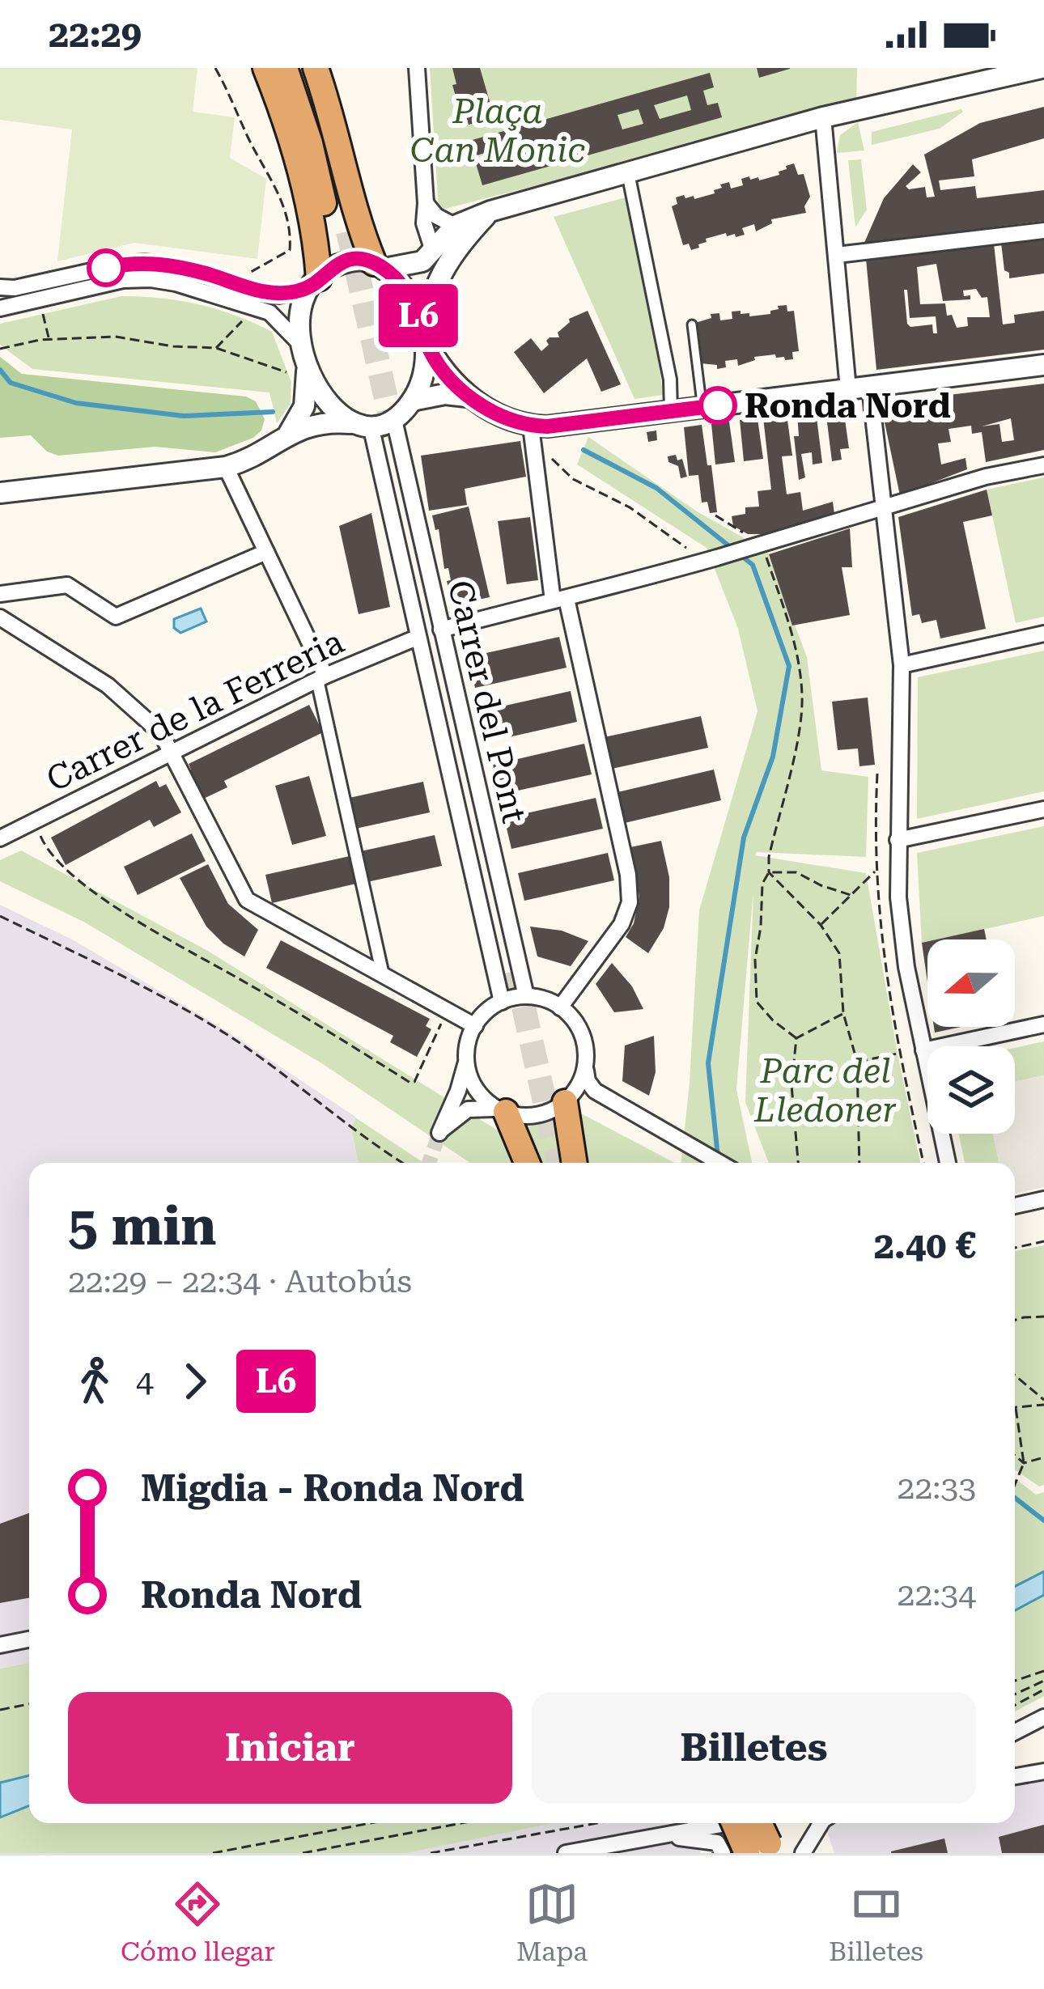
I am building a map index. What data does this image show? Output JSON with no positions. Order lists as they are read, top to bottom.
{
  "streets": {
    "street": ["Carrer del Pont", "Carrer de la Ferreria"]
  },
  "crossings": [
    ["Carrer del Pont", "Carrer de la Ferreria"]
  ],
  "parks": ["Plaça Can Monic", "Parc del Lledoner"],
  "places": ["Ronda Nord"],
  "lines": ["bus line L6"],
  "north": "left",
  "page": {
    "status": "22:29",
    "on_map": "L6",
    "heading": ["5 min", "22:29 – 22:34 · Autobús", "2.40 €"],
    "legs": ["4", "L6"],
    "list": [
      {
        "name": "Migdia - Ronda Nord",
        "value": "22:33"
      },
      {
        "name": "Ronda Nord",
        "value": "22:34"
      }
    ],
    "buttons": ["Iniciar", "Billetes"],
    "tabs": ["Cómo llegar", "Mapa", "Billetes"]
  }
}
